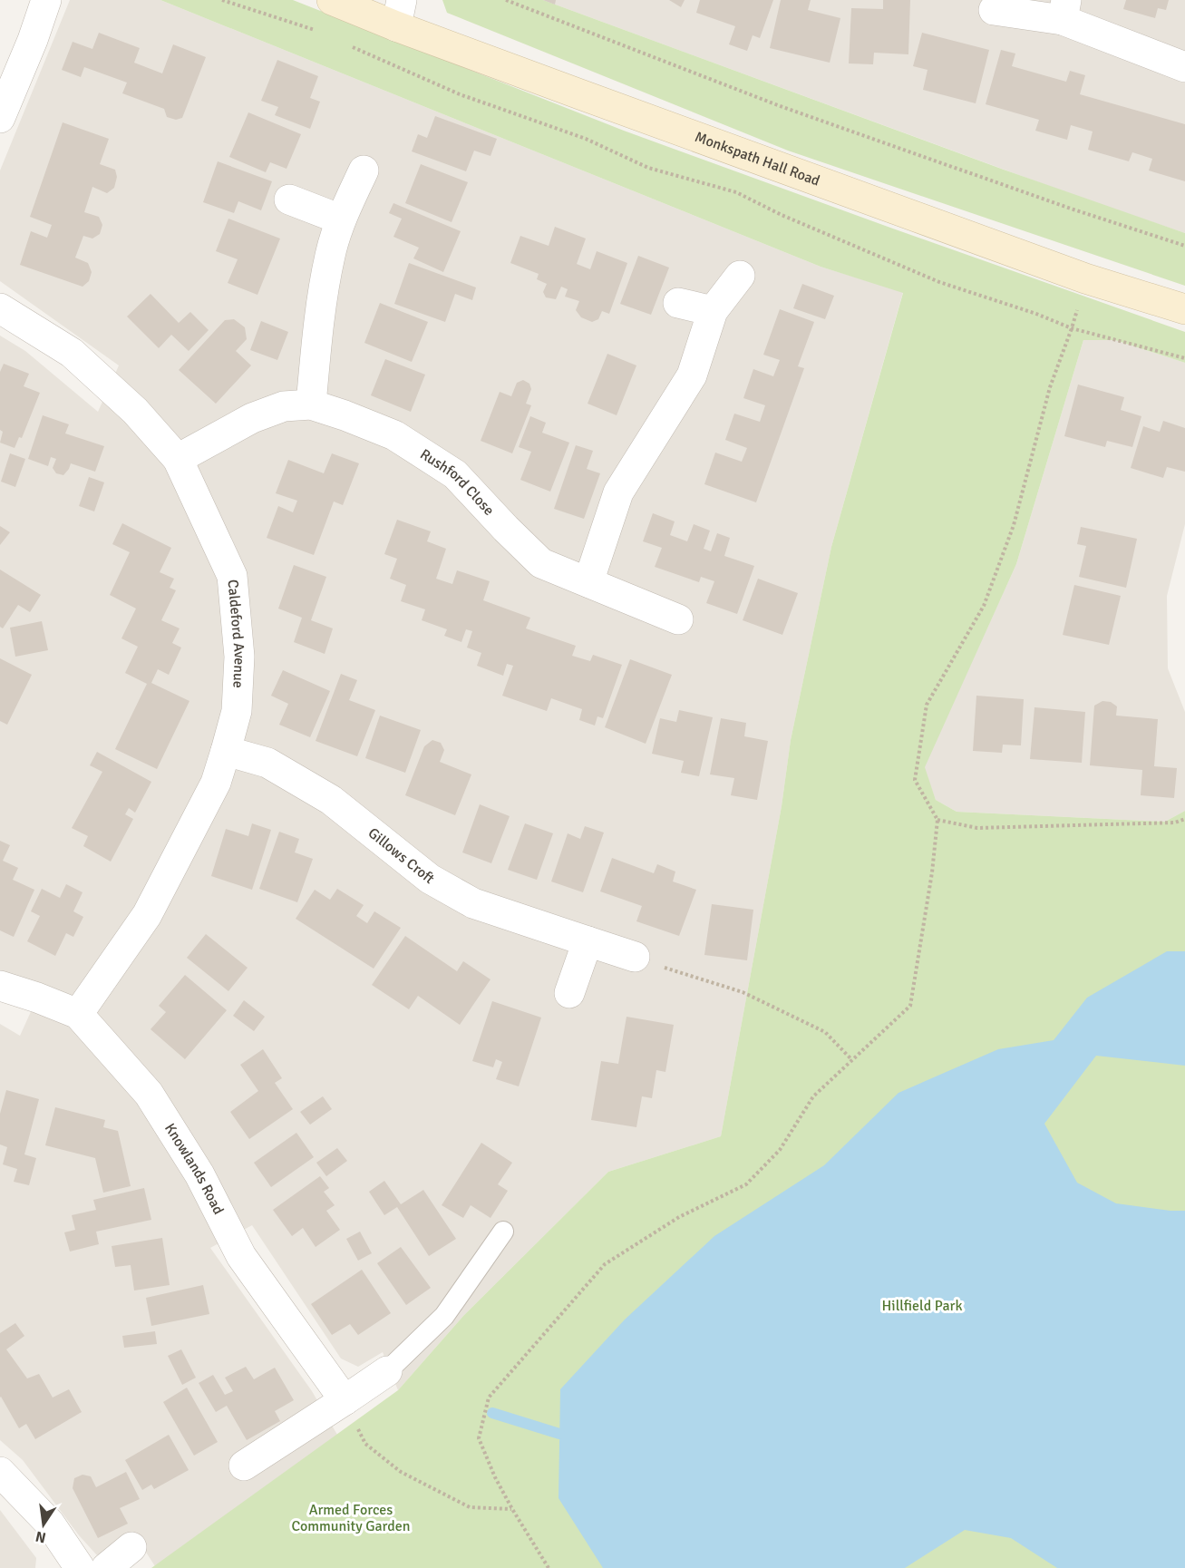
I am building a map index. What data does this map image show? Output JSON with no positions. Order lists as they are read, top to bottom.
{
  "streets": {
    "street": [
      "Monkspath Hall Road",
      "Rushford Close",
      "Caldeford Avenue",
      "Gillows Croft",
      "Knowlands Road"
    ]
  },
  "crossings": [
    ["Rushford Close", "Caldeford Avenue"],
    ["Caldeford Avenue", "Gillows Croft"],
    ["Caldeford Avenue", "Knowlands Road"]
  ],
  "parks": ["Hillfield Park", "Armed Forces Community Garden"],
  "north": "bottom"
}
